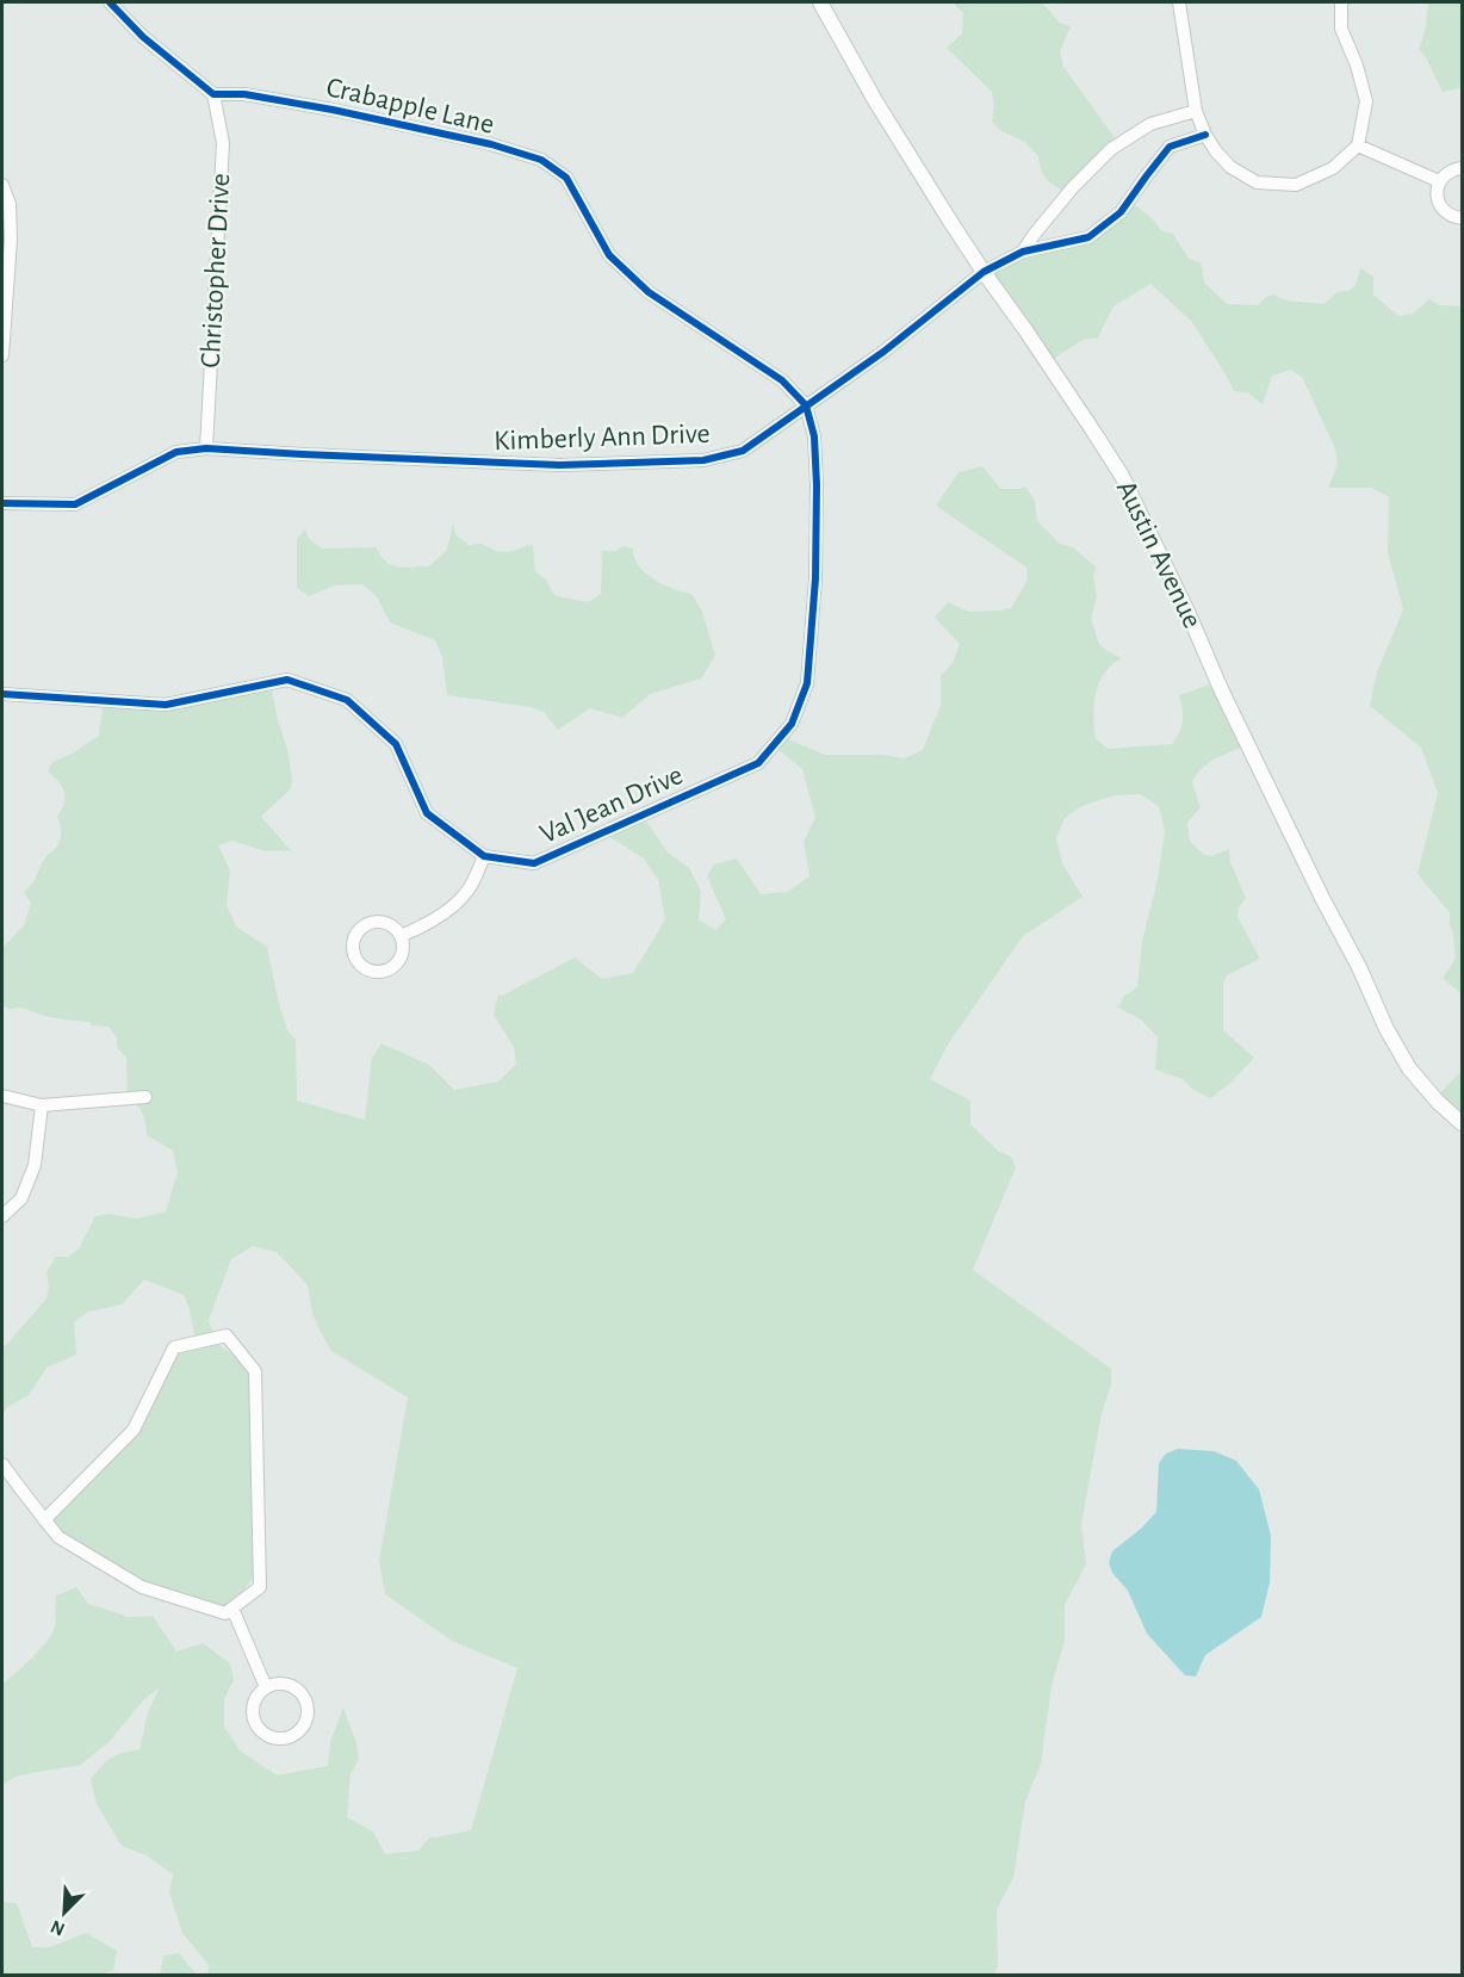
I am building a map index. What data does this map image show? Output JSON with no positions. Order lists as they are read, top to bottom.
{
  "streets": {
    "street": [
      "Crabapple Lane",
      "Christopher Drive",
      "Kimberly Ann Drive",
      "Austin Avenue",
      "Val Jean Drive"
    ]
  },
  "crossings": [
    ["Crabapple Lane", "Christopher Drive"],
    ["Crabapple Lane", "Kimberly Ann Drive"],
    ["Crabapple Lane", "Val Jean Drive"],
    ["Christopher Drive", "Kimberly Ann Drive"],
    ["Kimberly Ann Drive", "Austin Avenue"],
    ["Kimberly Ann Drive", "Val Jean Drive"]
  ],
  "north": "bottom left"
}
